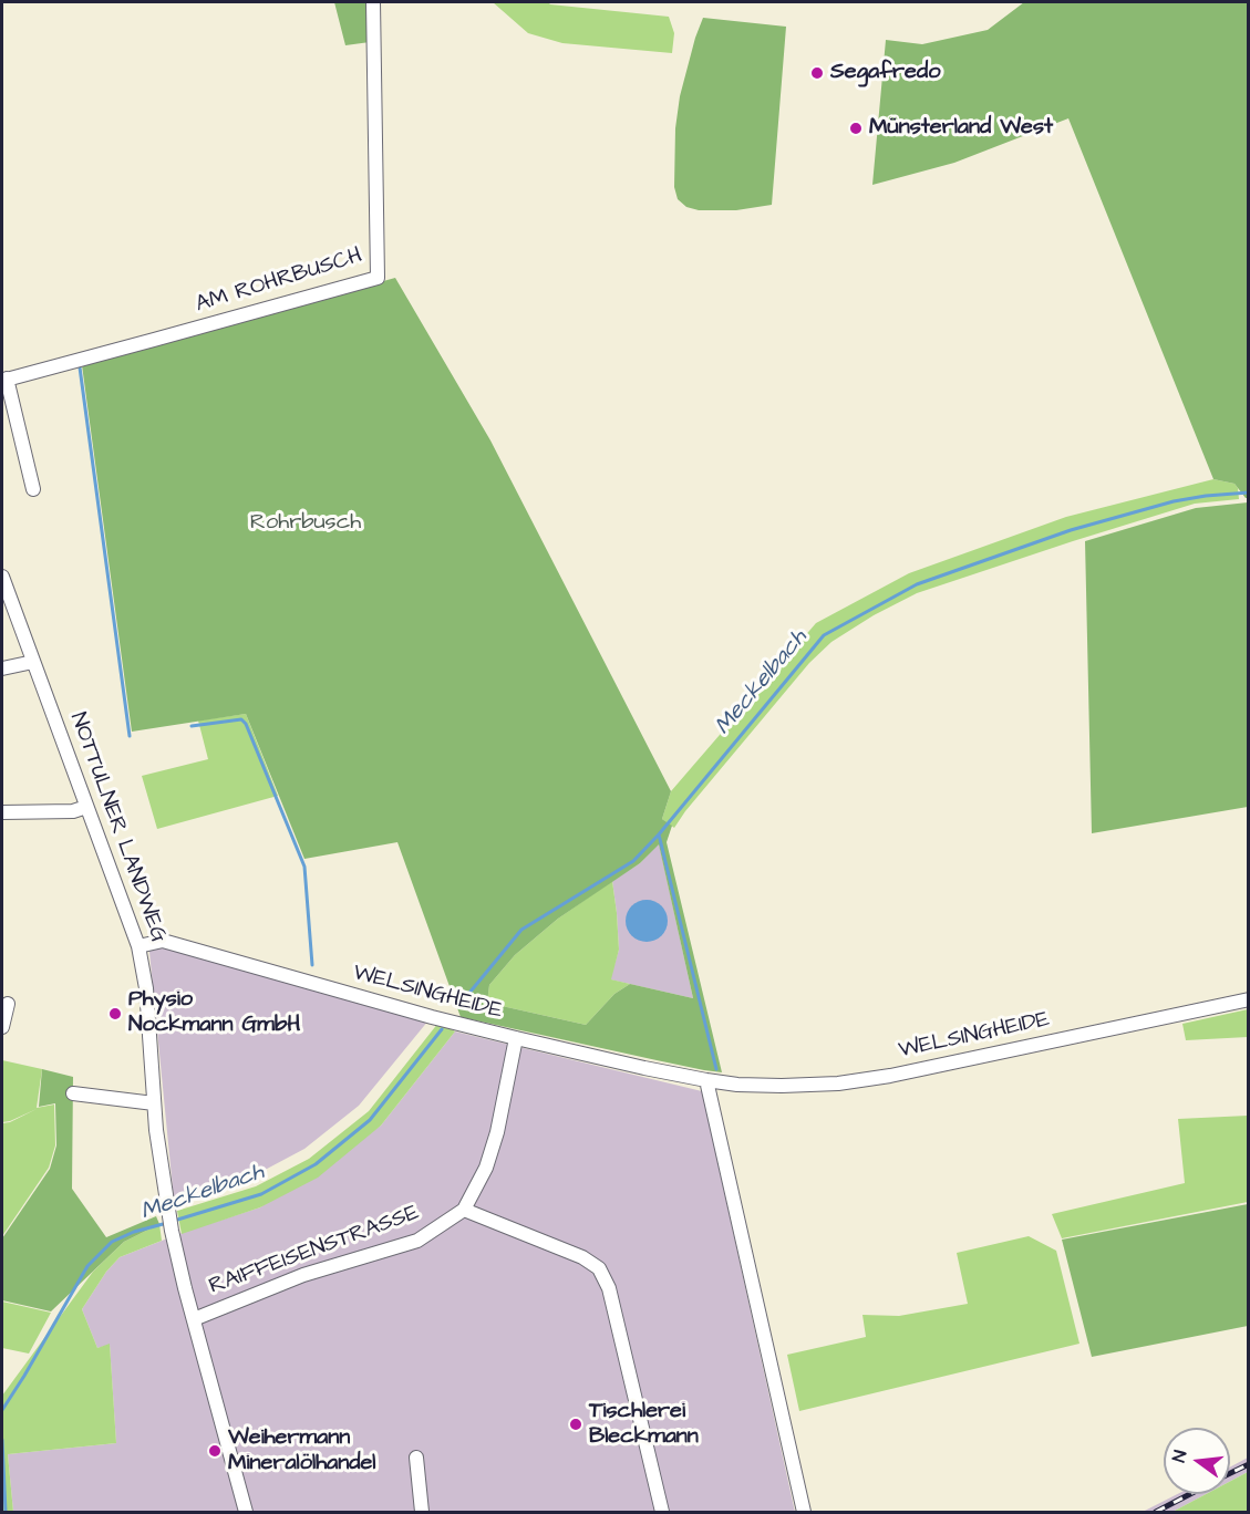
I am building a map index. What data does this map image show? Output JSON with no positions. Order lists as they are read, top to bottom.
{
  "streets": {
    "street": [
      "AM ROHRBUSCH",
      "NOTTULNER LANDWEG",
      "WELSINGHEIDE",
      "RAIFFEISENSTRASSE"
    ]
  },
  "crossings": [
    ["NOTTULNER LANDWEG", "WELSINGHEIDE"],
    ["NOTTULNER LANDWEG", "RAIFFEISENSTRASSE"],
    ["WELSINGHEIDE", "RAIFFEISENSTRASSE"]
  ],
  "water": ["Meckelbach"],
  "parks": ["Rohrbusch"],
  "places": [
    "Segafredo",
    "Münsterland West",
    "Physio Nockmann GmbH",
    "Tischlerei Bleckmann",
    "Weihermann Mineralölhandel"
  ],
  "north": "left"
}
